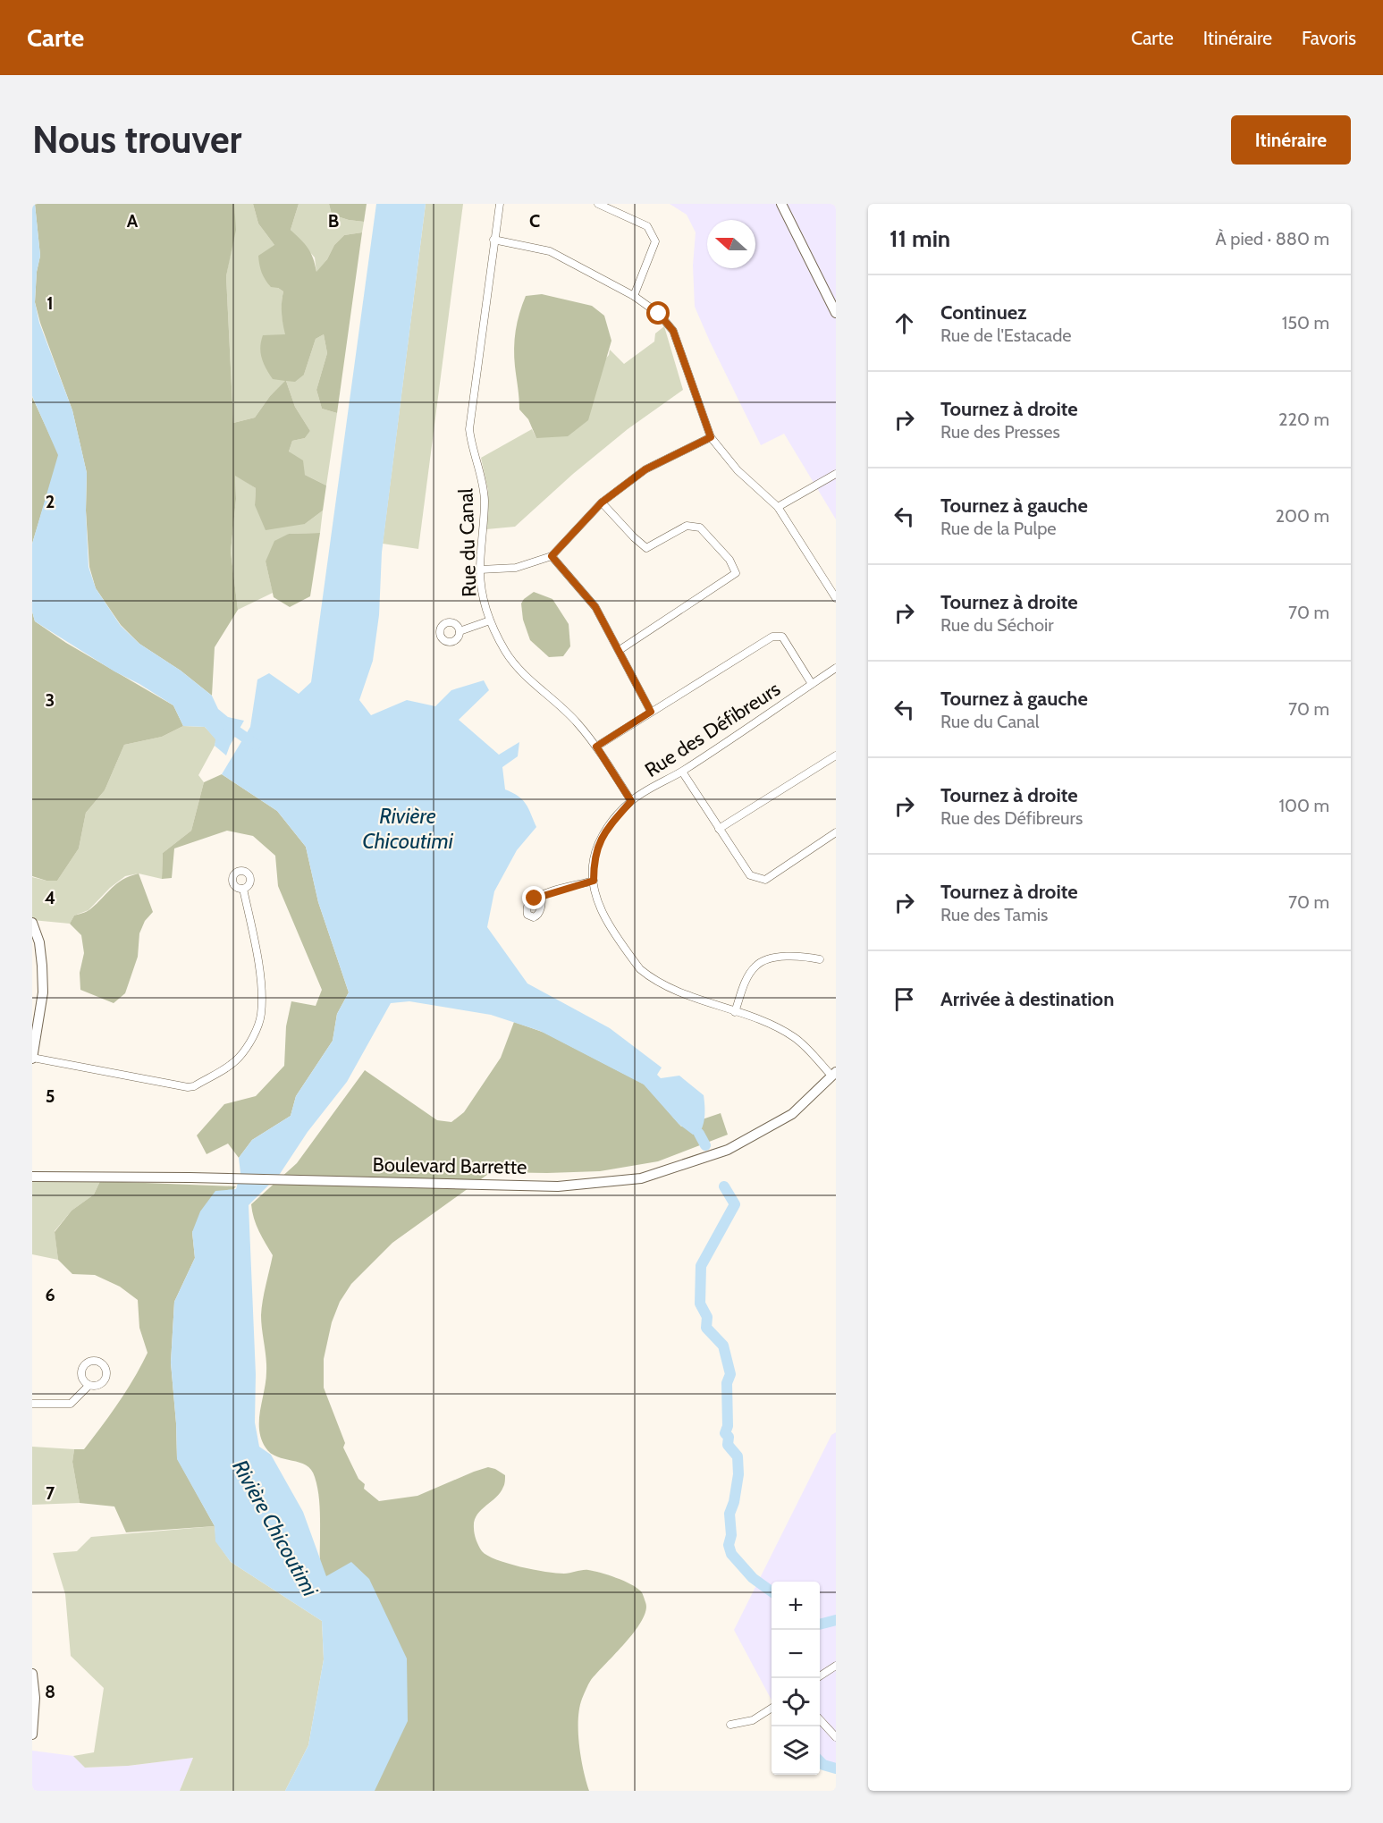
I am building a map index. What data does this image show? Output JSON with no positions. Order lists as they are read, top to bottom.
{
  "streets": {
    "street": ["Rue du Canal", "Rue des Défibreurs", "Boulevard Barrette"]
  },
  "crossings": [
    ["Rue du Canal", "Rue des Défibreurs"],
    ["Rue des Défibreurs", "Boulevard Barrette"]
  ],
  "water": ["Rivière Chicoutimi"],
  "north": "left",
  "page": {
    "header": "Carte",
    "nav": ["Carte", "Itinéraire", "Favoris"],
    "buttons": "Itinéraire",
    "title": "Nous trouver",
    "heading": ["11 min", "À pied · 880 m"],
    "list": [
      ["Continuez", "Rue de l'Estacade", "150 m"],
      ["Tournez à droite", "Rue des Presses", "220 m"],
      ["Tournez à gauche", "Rue de la Pulpe", "200 m"],
      ["Tournez à droite", "Rue du Séchoir", "70 m"],
      ["Tournez à gauche", "Rue du Canal", "70 m"],
      ["Tournez à droite", "Rue des Défibreurs", "100 m"],
      ["Tournez à droite", "Rue des Tamis", "70 m"],
      "Arrivée à destination"
    ],
    "map_buttons": ["+", "−"]
  },
  "grid": {
    "columns": ["A", "B", "C"],
    "rows": [
      "1",
      "2",
      "3",
      "4",
      "5",
      "6",
      "7",
      "8"
    ]
  }
}
